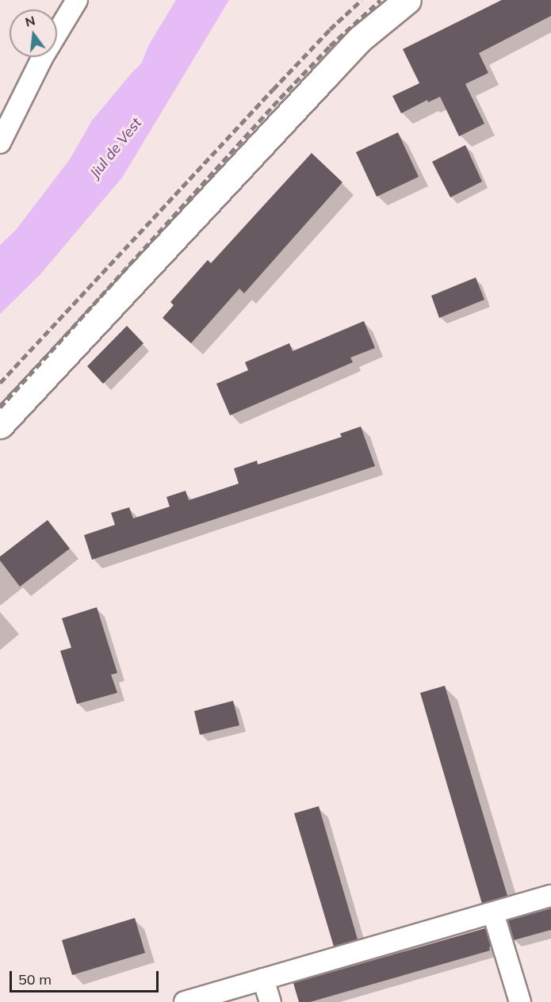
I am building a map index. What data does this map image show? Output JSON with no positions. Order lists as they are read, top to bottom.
{
  "water": ["Jiul de Vest"],
  "scale_bar": "50 m",
  "north": "top"
}
